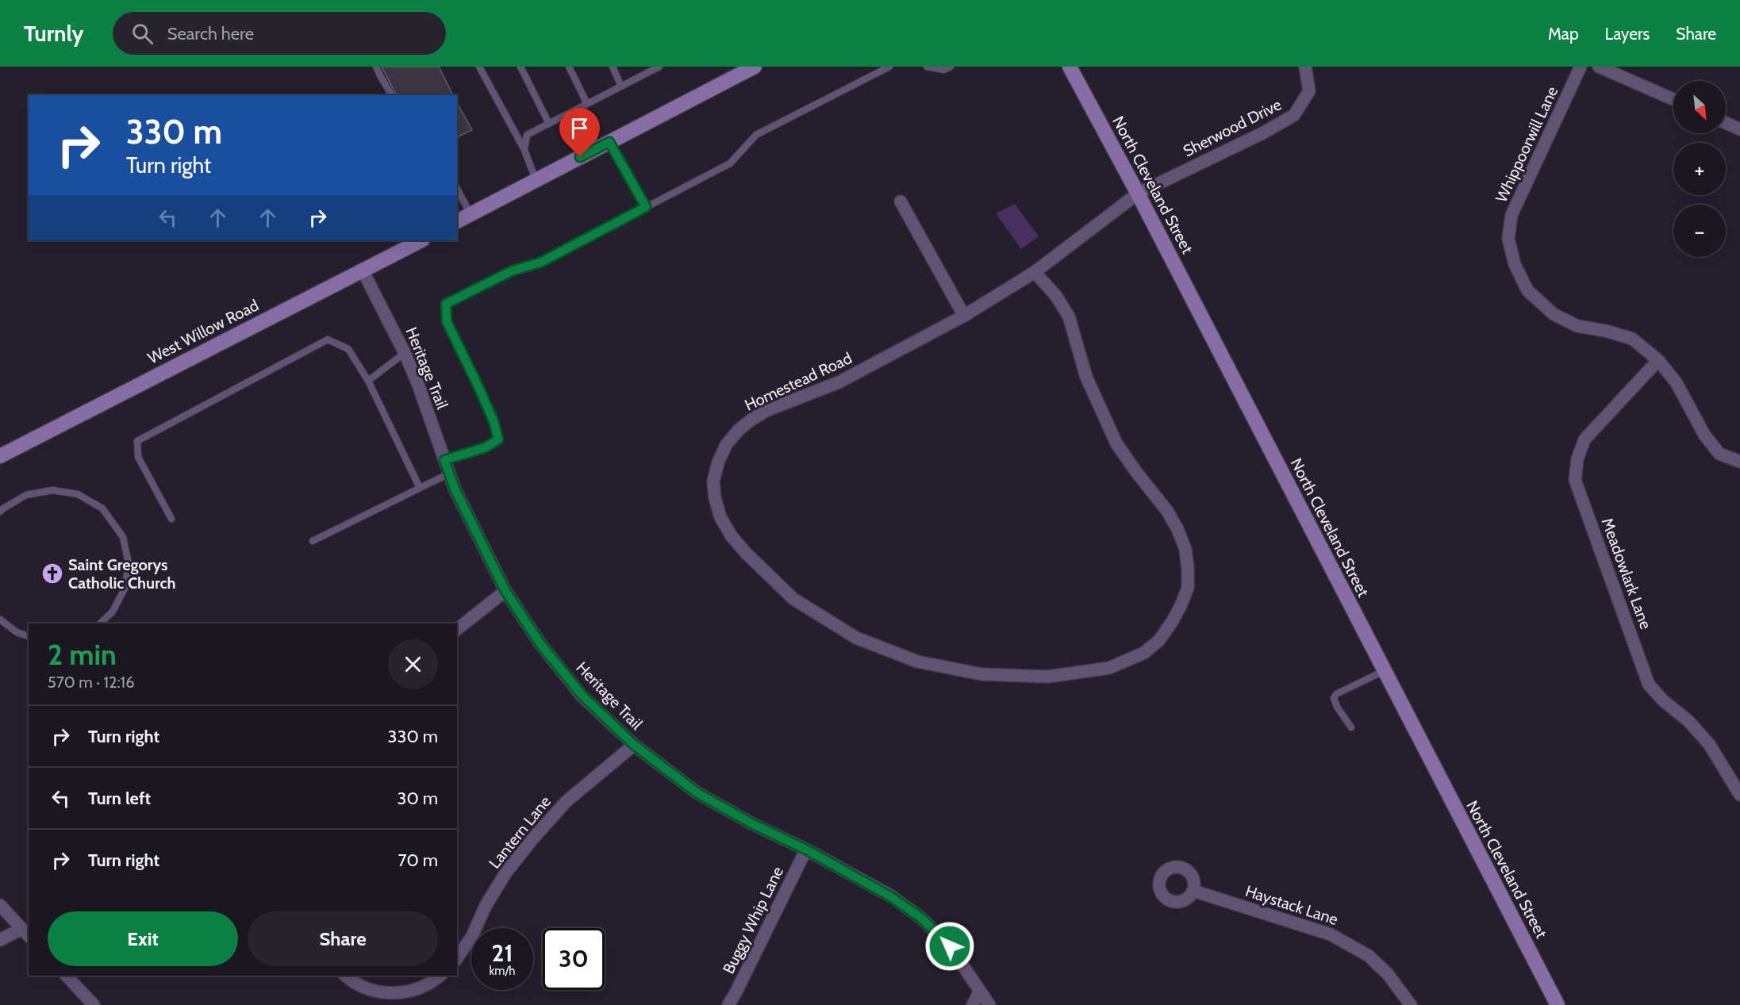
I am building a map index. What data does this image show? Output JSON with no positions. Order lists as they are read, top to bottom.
{
  "streets": {
    "street": [
      "Sherwood Drive",
      "Whippoorwill Lane",
      "North Cleveland Street",
      "West Willow Road",
      "Heritage Trail",
      "Homestead Road",
      "Meadowlark Lane",
      "Lantern Lane",
      "Haystack Lane",
      "Buggy Whip Lane"
    ]
  },
  "crossings": [
    ["Sherwood Drive", "North Cleveland Street"],
    ["Sherwood Drive", "Homestead Road"],
    ["Whippoorwill Lane", "Meadowlark Lane"],
    ["North Cleveland Street", "Homestead Road"],
    ["West Willow Road", "Heritage Trail"],
    ["Heritage Trail", "Lantern Lane"],
    ["Heritage Trail", "Buggy Whip Lane"]
  ],
  "places": {
    "church": ["Saint Gregorys Catholic Church"]
  },
  "north": "bottom right",
  "page": {
    "header": "Turnly",
    "search": "Search here",
    "nav": ["Map", "Layers", "Share"],
    "map_buttons": ["+", "−"],
    "turn": ["330 m", "Turn right"],
    "heading": ["2 min", "570 m · 12:16"],
    "list": [
      {
        "name": "Turn right",
        "value": "330 m"
      },
      {
        "name": "Turn left",
        "value": "30 m"
      },
      {
        "name": "Turn right",
        "value": "70 m"
      }
    ],
    "buttons": ["Exit", "Share"],
    "speed": "21 km/h",
    "limit": "30"
  }
}
